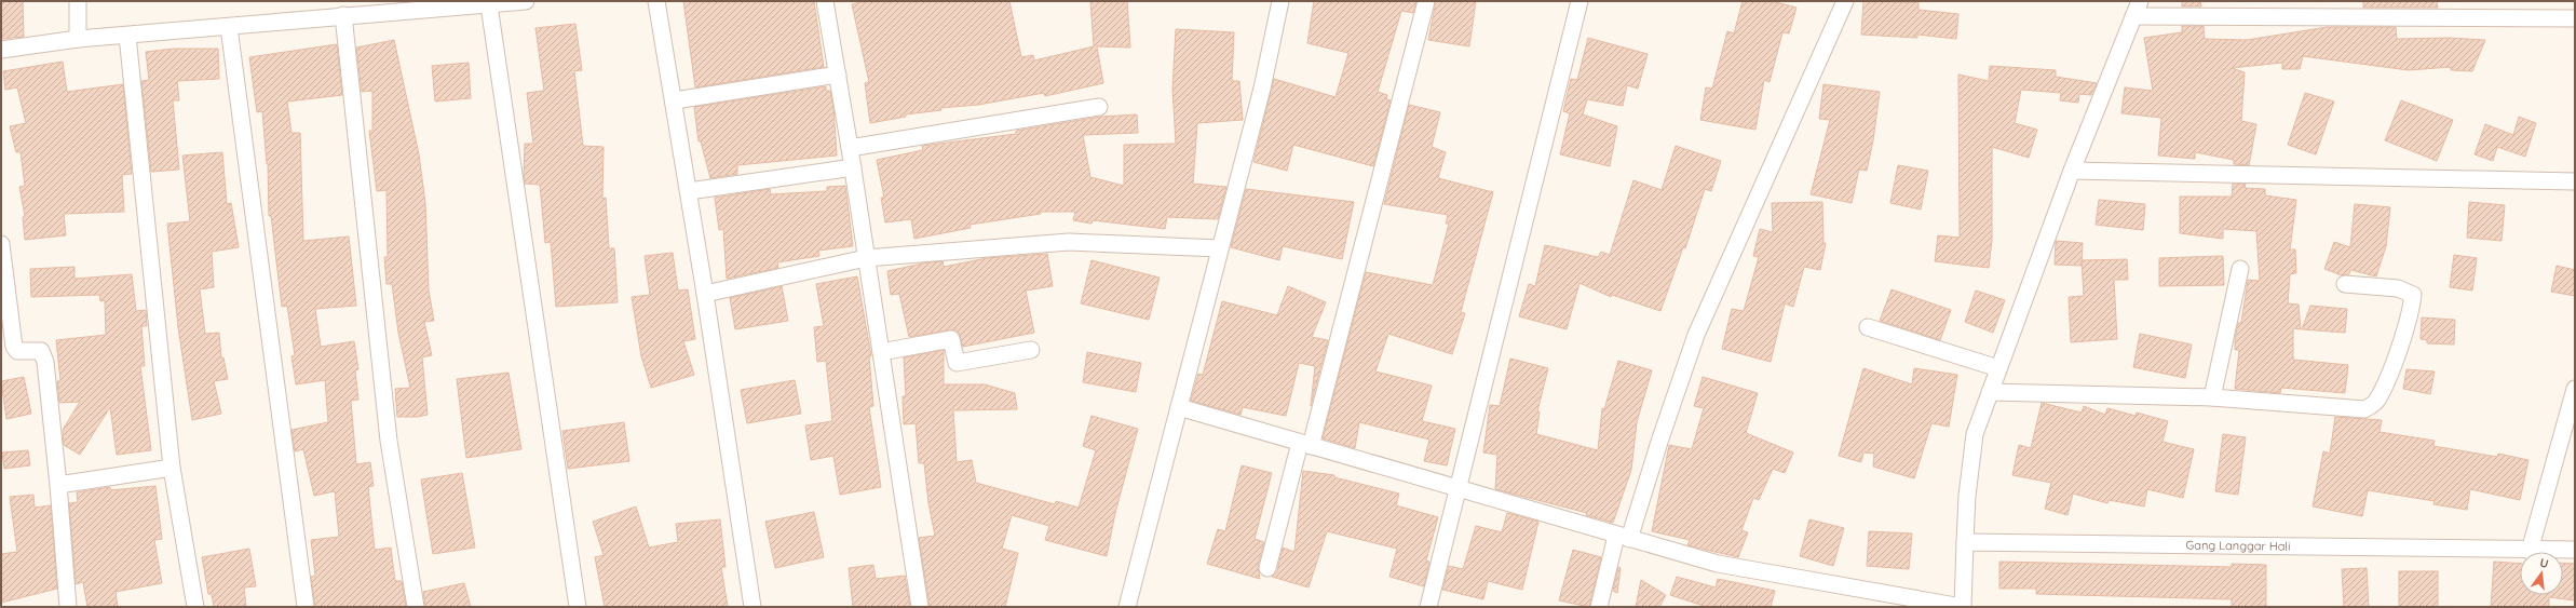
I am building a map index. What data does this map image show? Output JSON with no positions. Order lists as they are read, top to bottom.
{
  "streets": {
    "street": ["Gang Langgar Hali"]
  },
  "north": "top"
}
